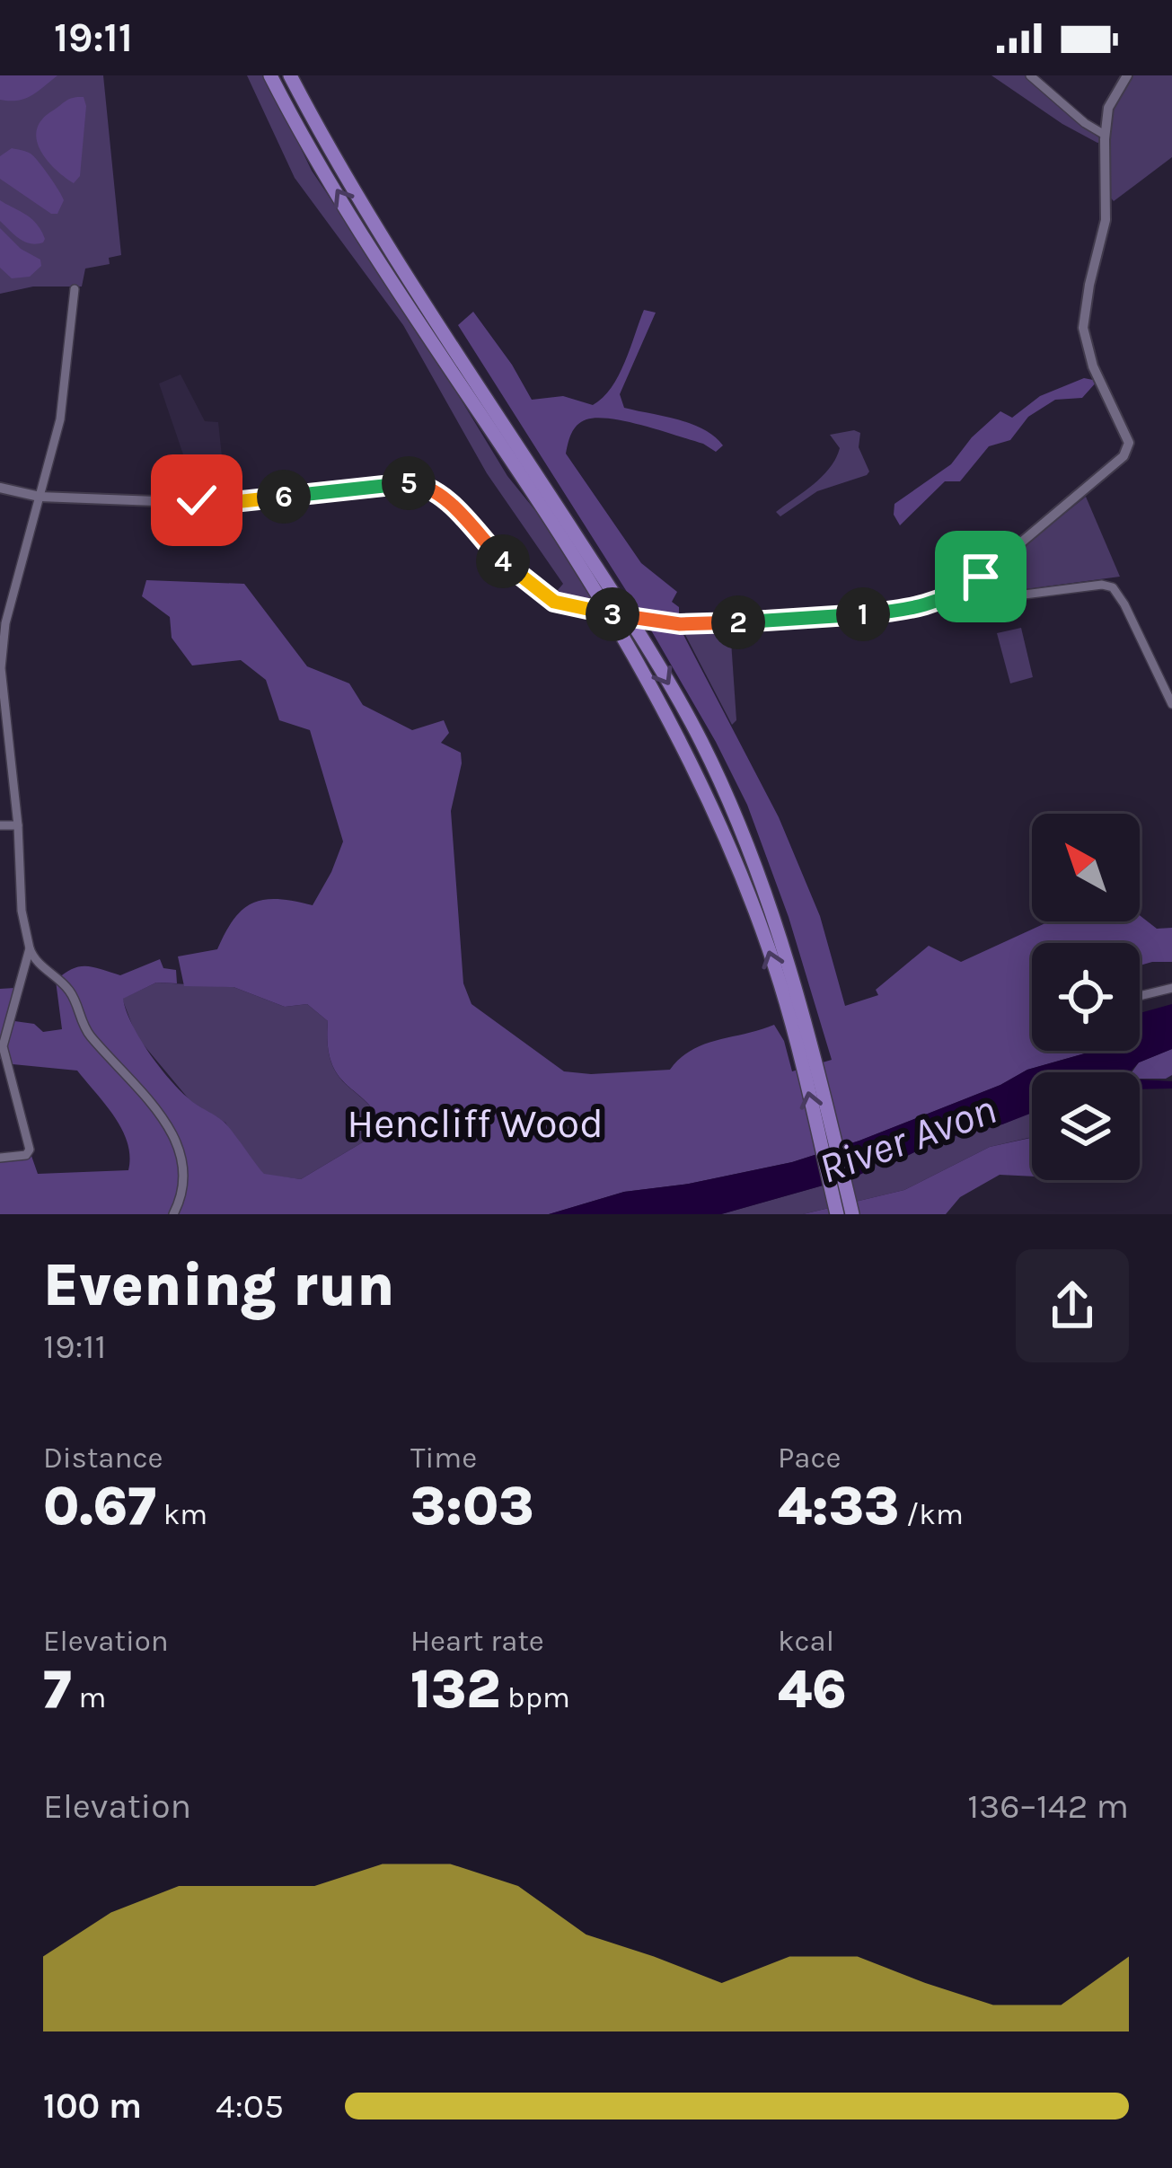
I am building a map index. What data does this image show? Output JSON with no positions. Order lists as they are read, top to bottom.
{
  "water": ["River Avon"],
  "parks": ["Hencliff Wood"],
  "north": "top left",
  "page": {
    "status": "19:11",
    "pins": [
      "5",
      "6",
      "4",
      "1",
      "3",
      "2"
    ],
    "heading": ["Evening run", "19:11"],
    "stats": [
      ["Distance", "0.67 km"],
      ["Time", "3:03"],
      ["Pace", "4:33 /km"],
      ["Elevation", "7 m"],
      ["Heart rate", "132 bpm"],
      ["kcal", "46"]
    ],
    "chart": ["Elevation", "136–142 m"],
    "list": [
      {
        "name": "100 m",
        "note": "4:05"
      }
    ]
  }
}
